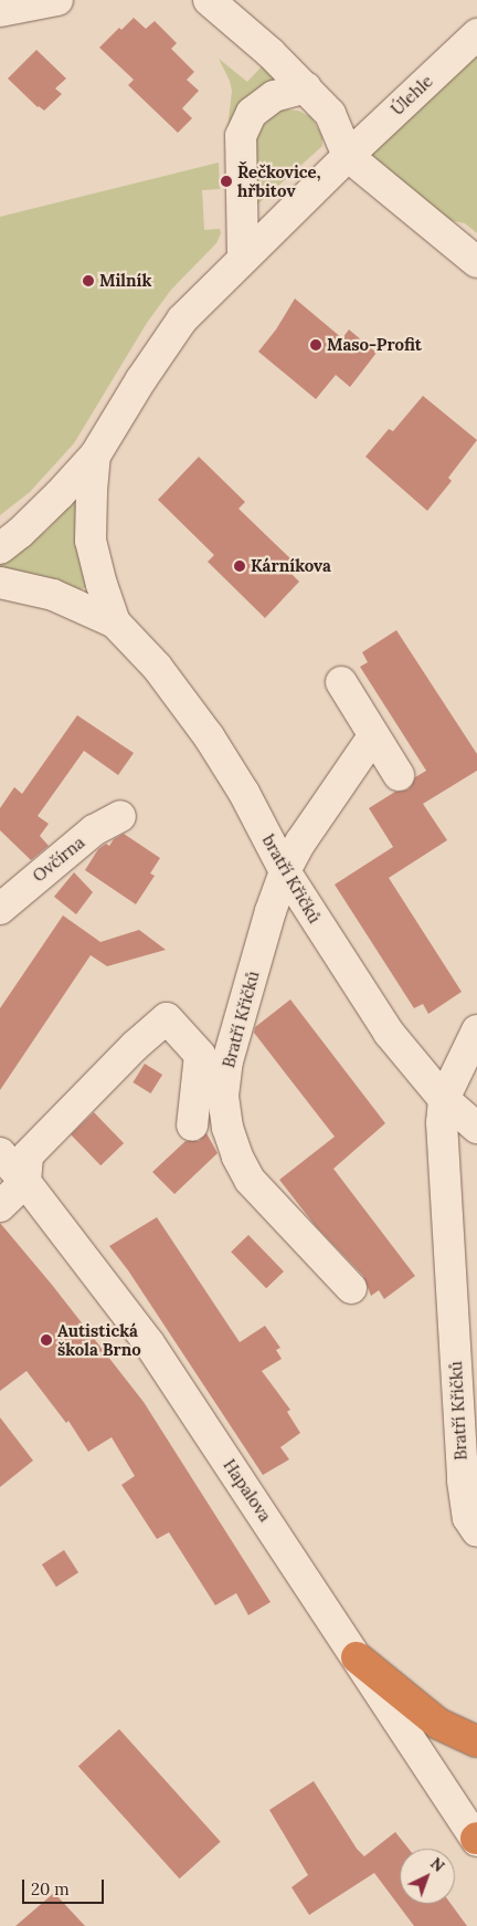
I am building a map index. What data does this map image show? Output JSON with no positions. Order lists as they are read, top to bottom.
{
  "streets": {
    "street": [
      "Úlehle",
      "Ovčírna",
      "bratří Křičků",
      "Bratří Křičků",
      "Hapalova"
    ]
  },
  "crossings": [
    ["bratří Křičků", "Bratří Křičků"]
  ],
  "places": [
    "Řečkovice, hřbitov",
    "Milník",
    "Maso-Profit",
    "Kárníkova",
    "Autistická škola Brno"
  ],
  "scale_bar": "20 m",
  "north": "top right"
}
